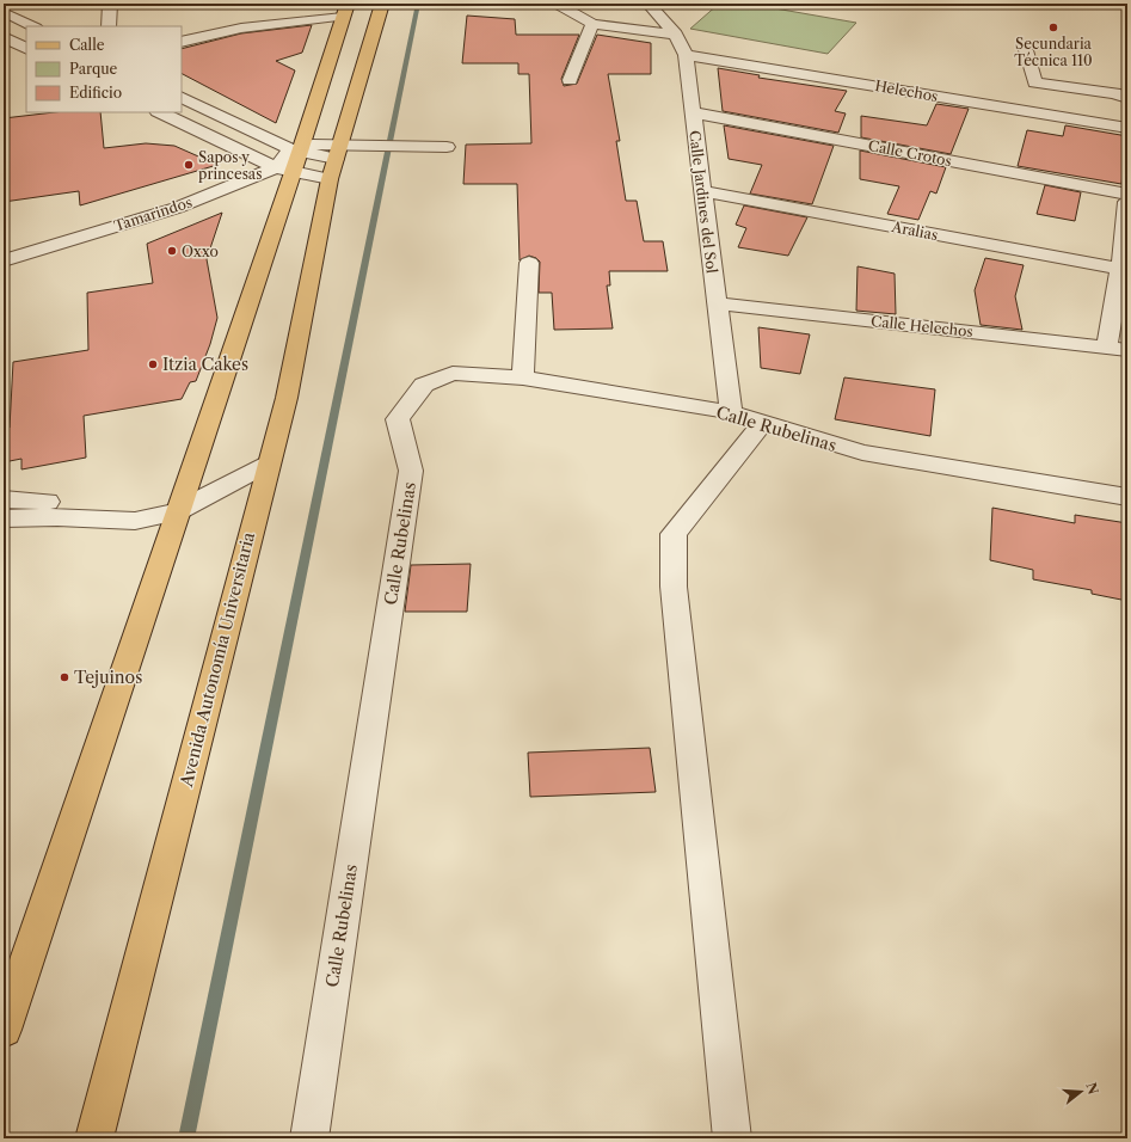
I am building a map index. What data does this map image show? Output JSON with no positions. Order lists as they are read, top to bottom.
{
  "streets": {
    "main road": ["Avenida Autonomía Universitaria"],
    "street": [
      "Helechos",
      "Calle Crotos",
      "Calle Jardines del Sol",
      "Tamarindos",
      "Aralias",
      "Calle Helechos",
      "Calle Rubelinas"
    ]
  },
  "crossings": [
    ["Helechos", "Calle Jardines del Sol"],
    ["Calle Crotos", "Calle Jardines del Sol"],
    ["Calle Jardines del Sol", "Aralias"],
    ["Calle Jardines del Sol", "Calle Helechos"],
    ["Calle Jardines del Sol", "Calle Rubelinas"]
  ],
  "places": [
    "Secundaria Técnica 110",
    "Sapos y princesas",
    "Oxxo",
    "Itzia Cakes",
    "Tejuinos"
  ],
  "legend": ["Calle", "Parque", "Edificio"],
  "north": "right"
}
